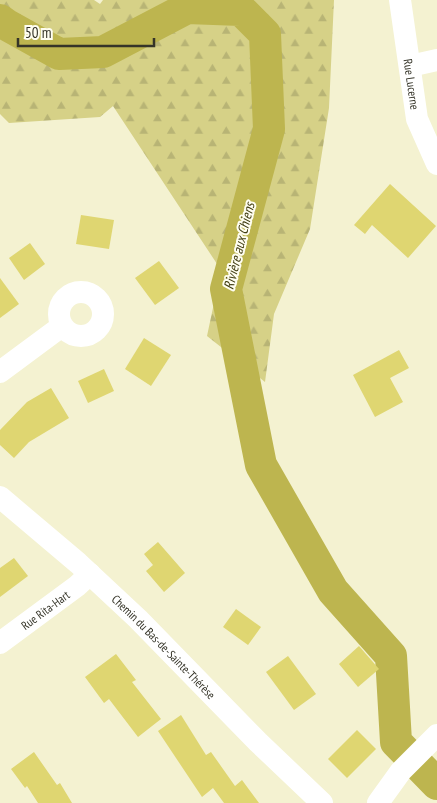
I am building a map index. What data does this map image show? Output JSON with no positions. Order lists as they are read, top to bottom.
{
  "streets": {
    "street": ["Rue Lucerne", "Rue Rita-Hart", "Chemin du Bas-de-Sainte-Thérèse"]
  },
  "crossings": [
    ["Rue Rita-Hart", "Chemin du Bas-de-Sainte-Thérèse"]
  ],
  "water": ["Rivière aux Chiens"],
  "scale_bar": "50 m"
}
